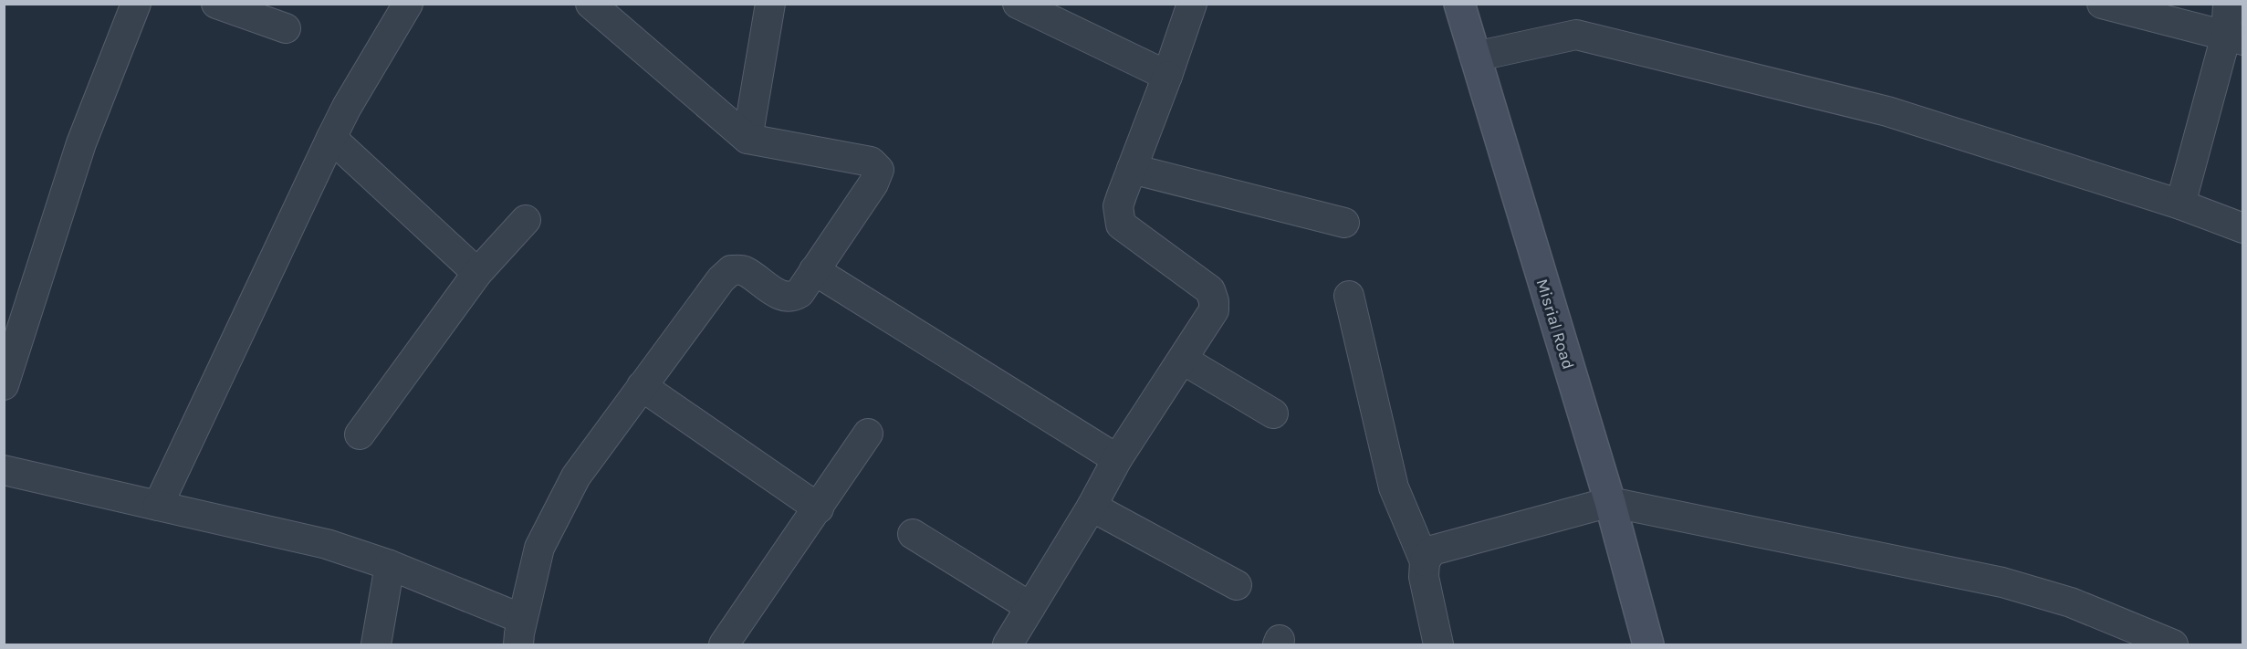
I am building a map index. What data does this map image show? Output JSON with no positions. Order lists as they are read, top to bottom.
{
  "streets": {
    "main road": ["Misrial Road"]
  }
}
